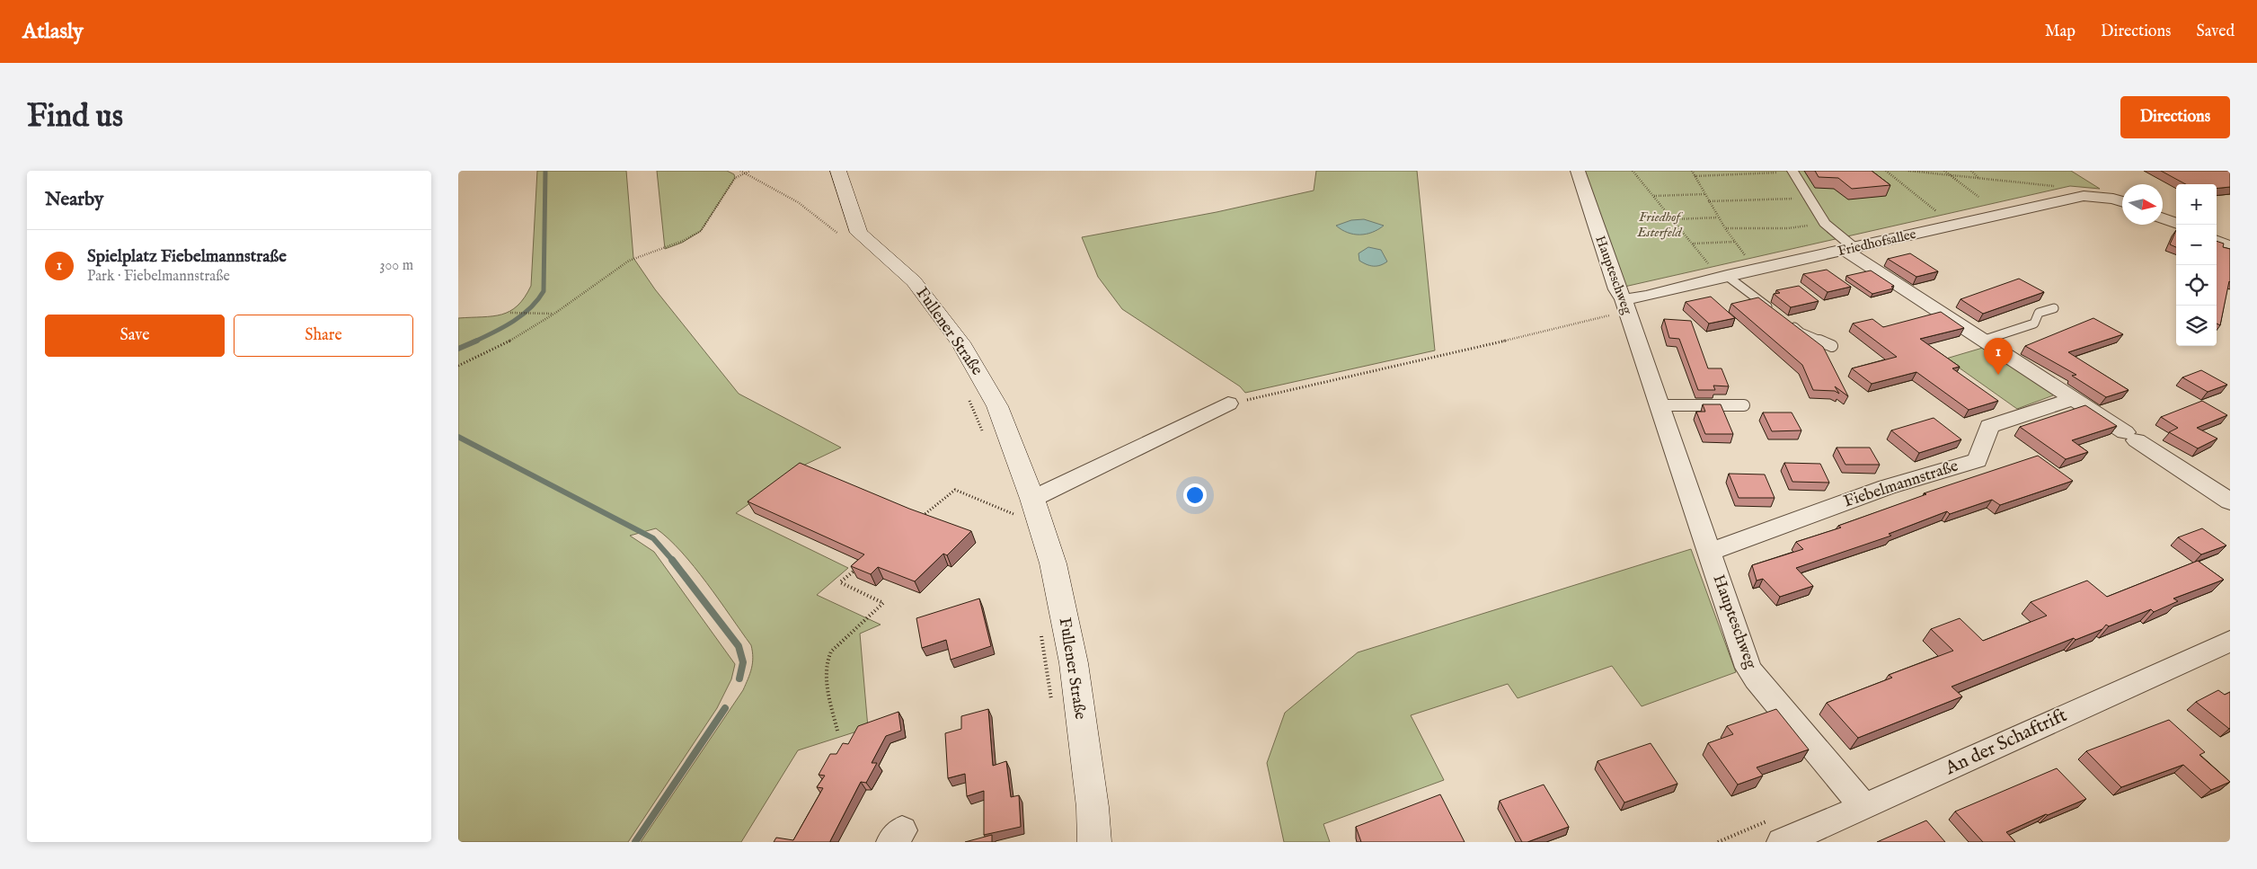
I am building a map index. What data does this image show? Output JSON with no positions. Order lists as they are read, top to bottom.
{
  "streets": {
    "main road": ["Fullener Straße"],
    "street": [
      "Friedhofsallee",
      "Haupteschweg",
      "Fiebelmannstraße",
      "An der Schaftrift"
    ]
  },
  "crossings": [
    ["Friedhofsallee", "Haupteschweg"],
    ["Haupteschweg", "Fiebelmannstraße"],
    ["Haupteschweg", "An der Schaftrift"]
  ],
  "parks": ["Friedhof Esterfeld"],
  "north": "right",
  "page": {
    "header": "Atlasly",
    "nav": ["Map", "Directions", "Saved"],
    "buttons": [
      "Directions",
      ["Save", "Share"]
    ],
    "title": "Find us",
    "heading": "Nearby",
    "map_buttons": ["+", "−"],
    "list": [
      {
        "mark": "1",
        "name": "Spielplatz Fiebelmannstraße",
        "note": "Park · Fiebelmannstraße",
        "value": "300 m"
      }
    ],
    "pins": "1"
  }
}
